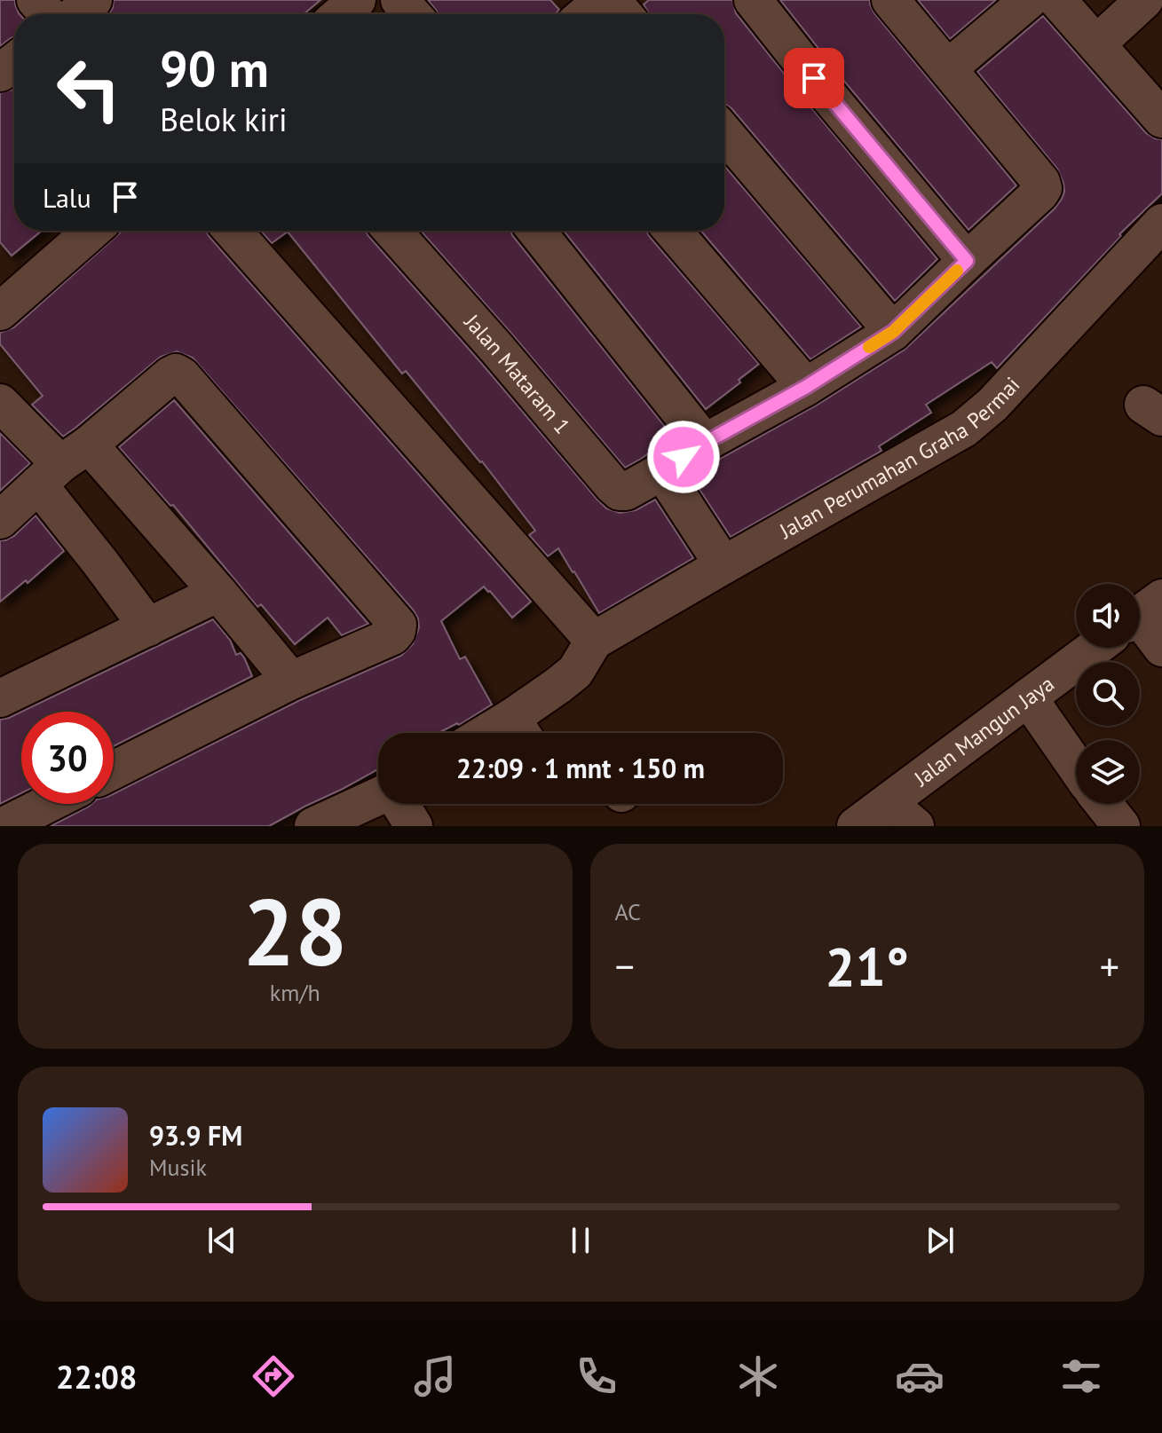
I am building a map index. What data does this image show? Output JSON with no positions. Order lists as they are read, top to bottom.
{
  "streets": {
    "street": ["Jalan Mataram 1", "Jalan Perumahan Graha Permai", "Jalan Mangun Jaya"]
  },
  "page": {
    "turn": ["90 m", "Belok kiri"],
    "then": "Lalu",
    "limit": "30",
    "trip": "22:09 · 1 mnt · 150 m",
    "tile": [
      ["28", "km/h"],
      "AC"
    ],
    "heat": ["−", "21°", "+"],
    "song": ["93.9 FM", "Musik"],
    "tabs": "22:08"
  }
}
